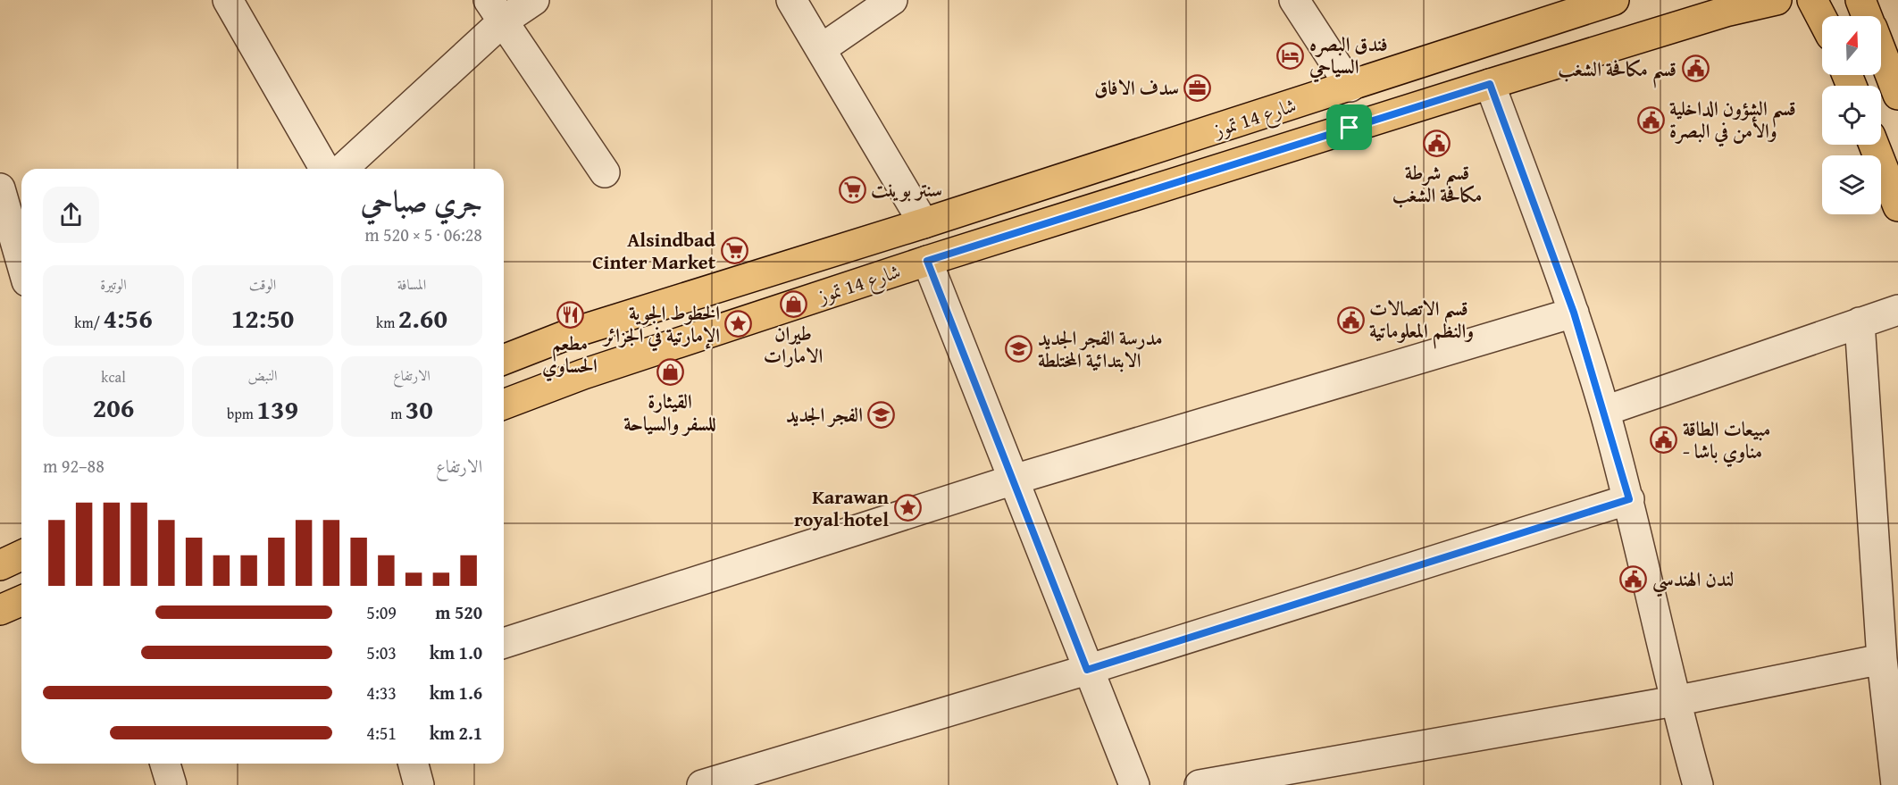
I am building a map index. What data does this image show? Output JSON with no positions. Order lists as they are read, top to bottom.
{
  "streets": {
    "main road": ["شارع 14 تموز"]
  },
  "places": {
    "hotel": ["فندق البصره السياحي"],
    "public building": [
      "قسم مكافحة الشغب",
      "قسم الشؤون الداخلية والأمن في البصرة",
      "قسم شرطة مكافحة الشغب",
      "قسم الاتصالات والنظم المعلوماتية",
      "مبيعات الطاقة - مناوي باشا",
      "لندن الهندسي"
    ],
    "office": ["سدف الافاق"],
    "supermarket": ["سنتر بوينت", "Alsindbad Cinter Market"],
    "shop": ["طيران الامارات", "القيثارة للسفر والسياحة"],
    "restaurant": ["مطعم الحساوي"],
    "place": ["الخطوط الجوية الإمارتية في الجزائر", "Karawan royal hotel"],
    "school or university": ["مدرسة الفجر الجديد الابتدائية المختلطة", "الفجر الجديد"]
  },
  "north": "top",
  "page": {
    "heading": ["جري صباحي", "06:28 · 5 × 520 m"],
    "stats": [
      ["المسافة", "2.60 km"],
      ["الوقت", "12:50"],
      ["الوتيرة", "4:56 /km"],
      ["الارتفاع", "30 m"],
      ["النبض", "139 bpm"],
      ["kcal", "206"]
    ],
    "chart": ["الارتفاع", "88–92 m"],
    "list": [
      {
        "name": "520 m",
        "note": "5:09"
      },
      {
        "name": "1.0 km",
        "note": "5:03"
      },
      {
        "name": "1.6 km",
        "note": "4:33"
      },
      {
        "name": "2.1 km",
        "note": "4:51"
      }
    ]
  }
}
